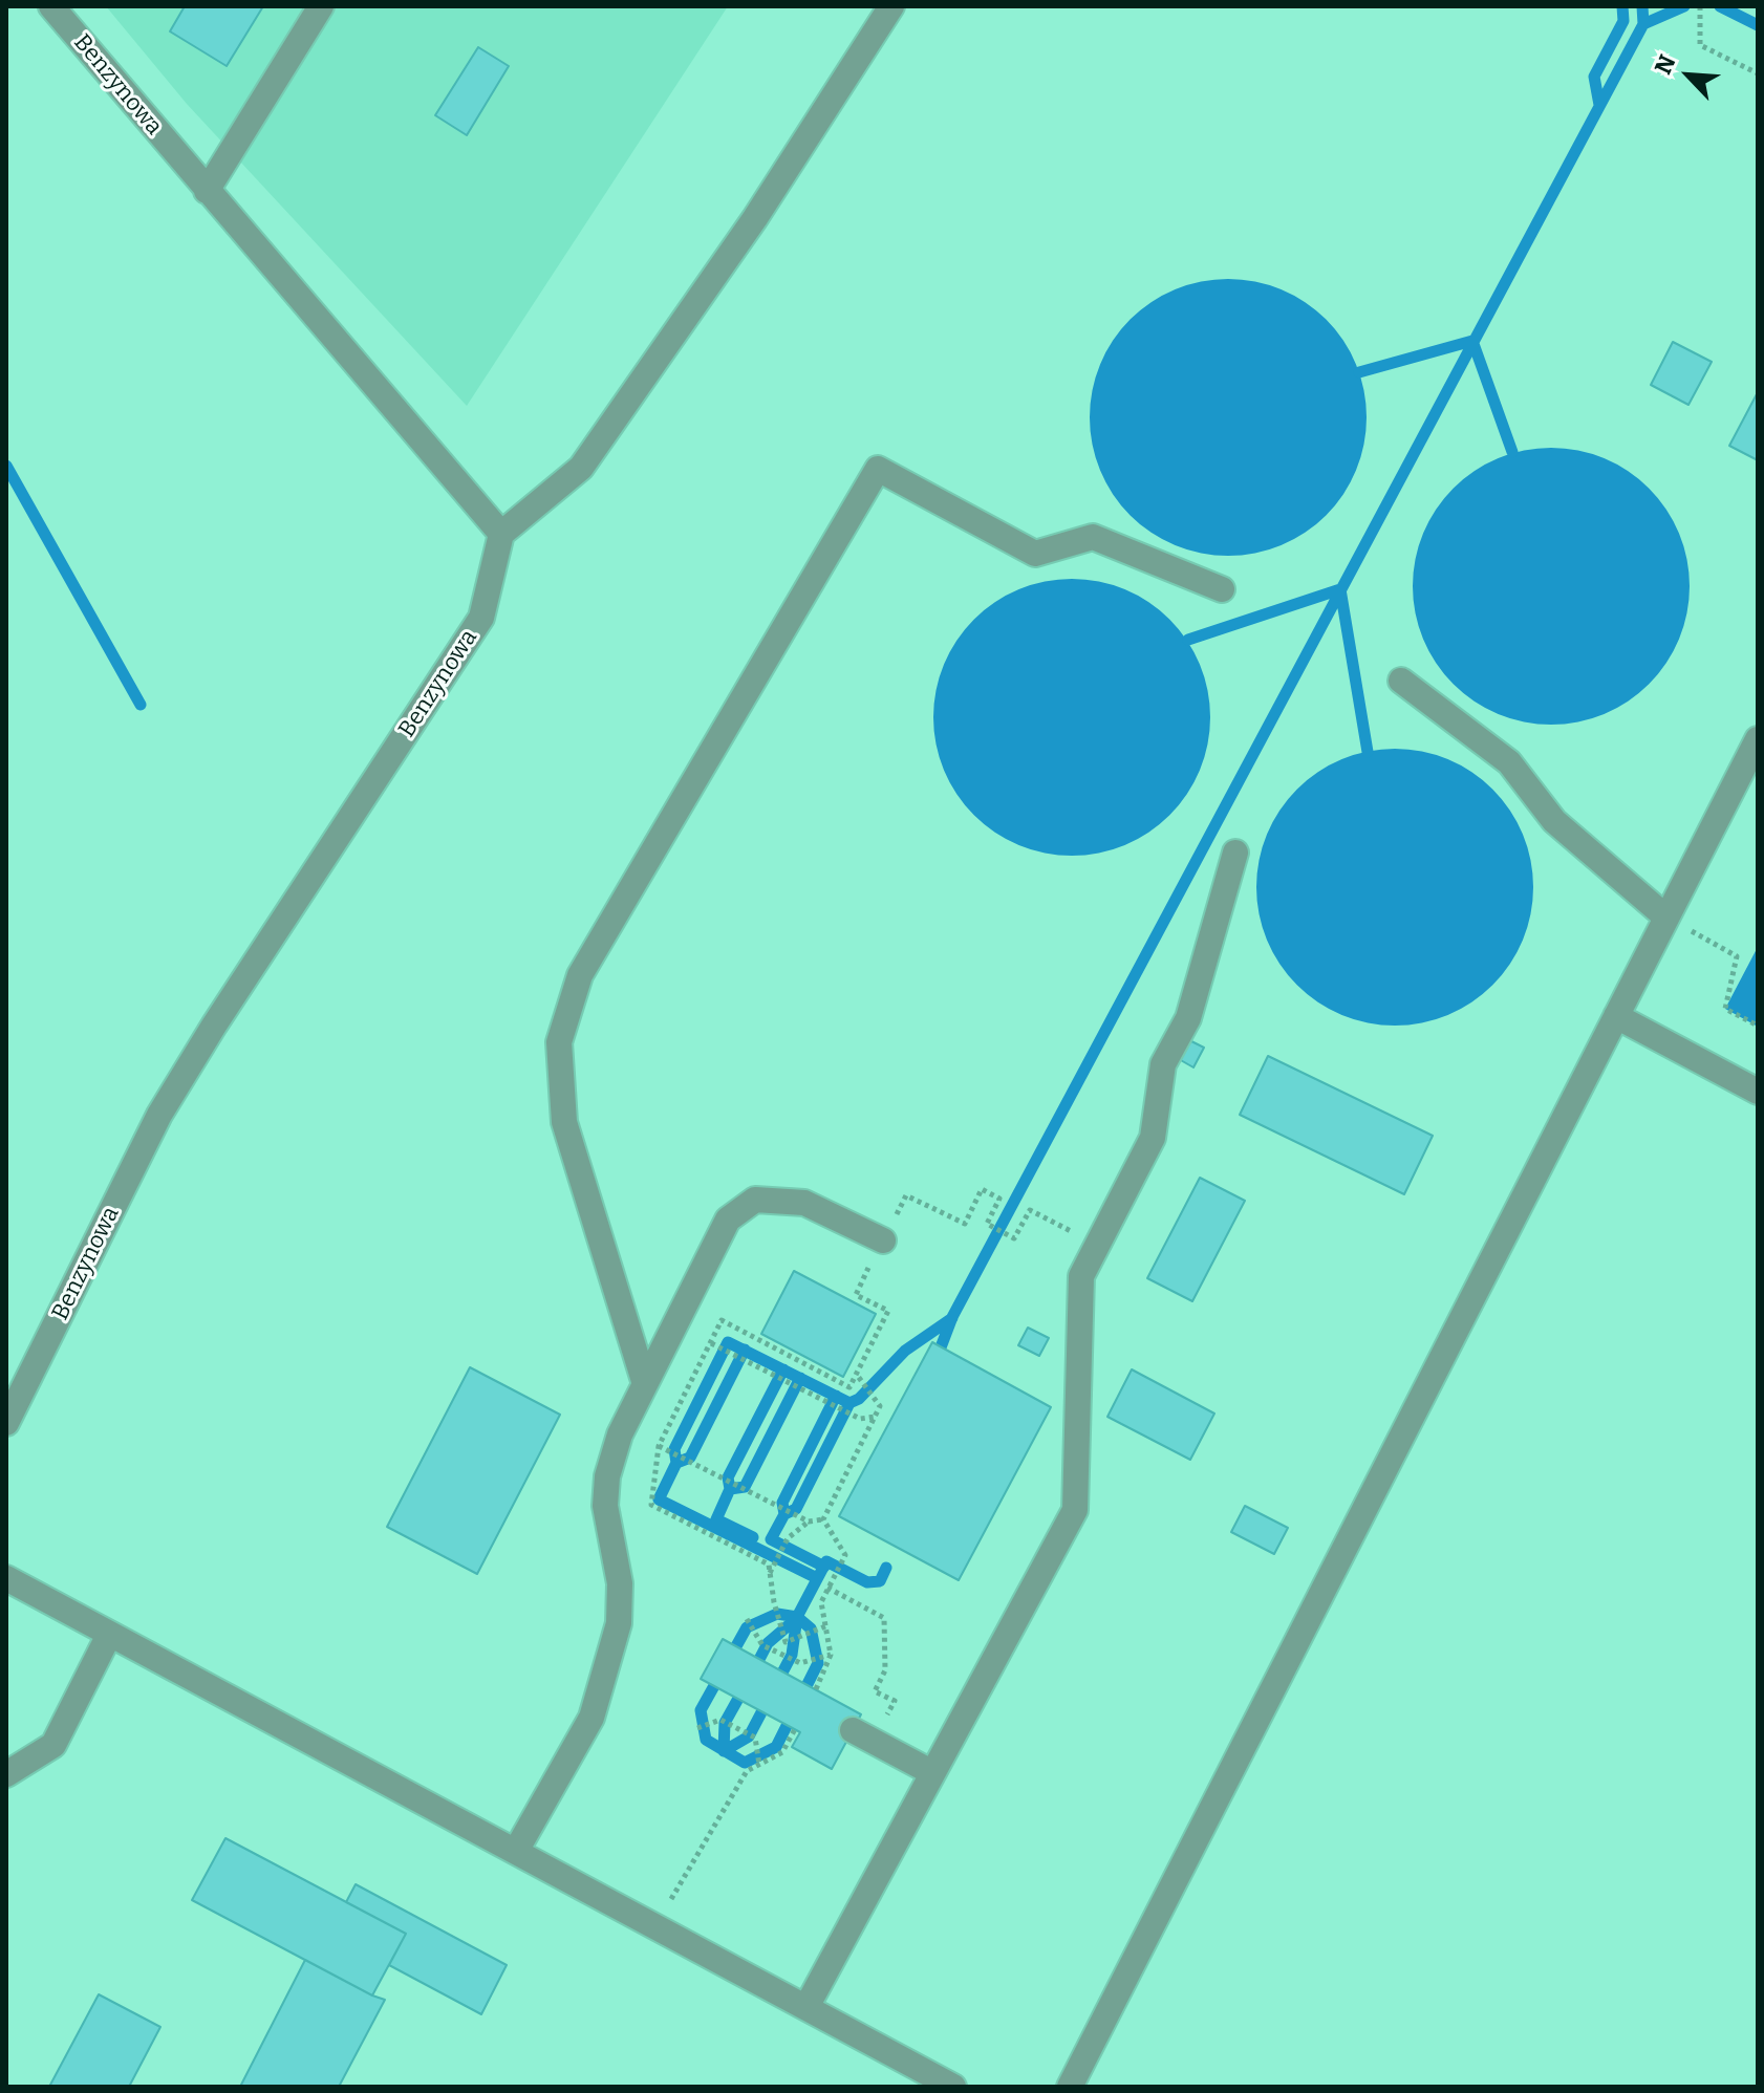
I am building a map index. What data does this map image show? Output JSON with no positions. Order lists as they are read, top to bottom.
{
  "streets": {
    "street": ["Benzynowa"]
  },
  "north": "top left"
}
